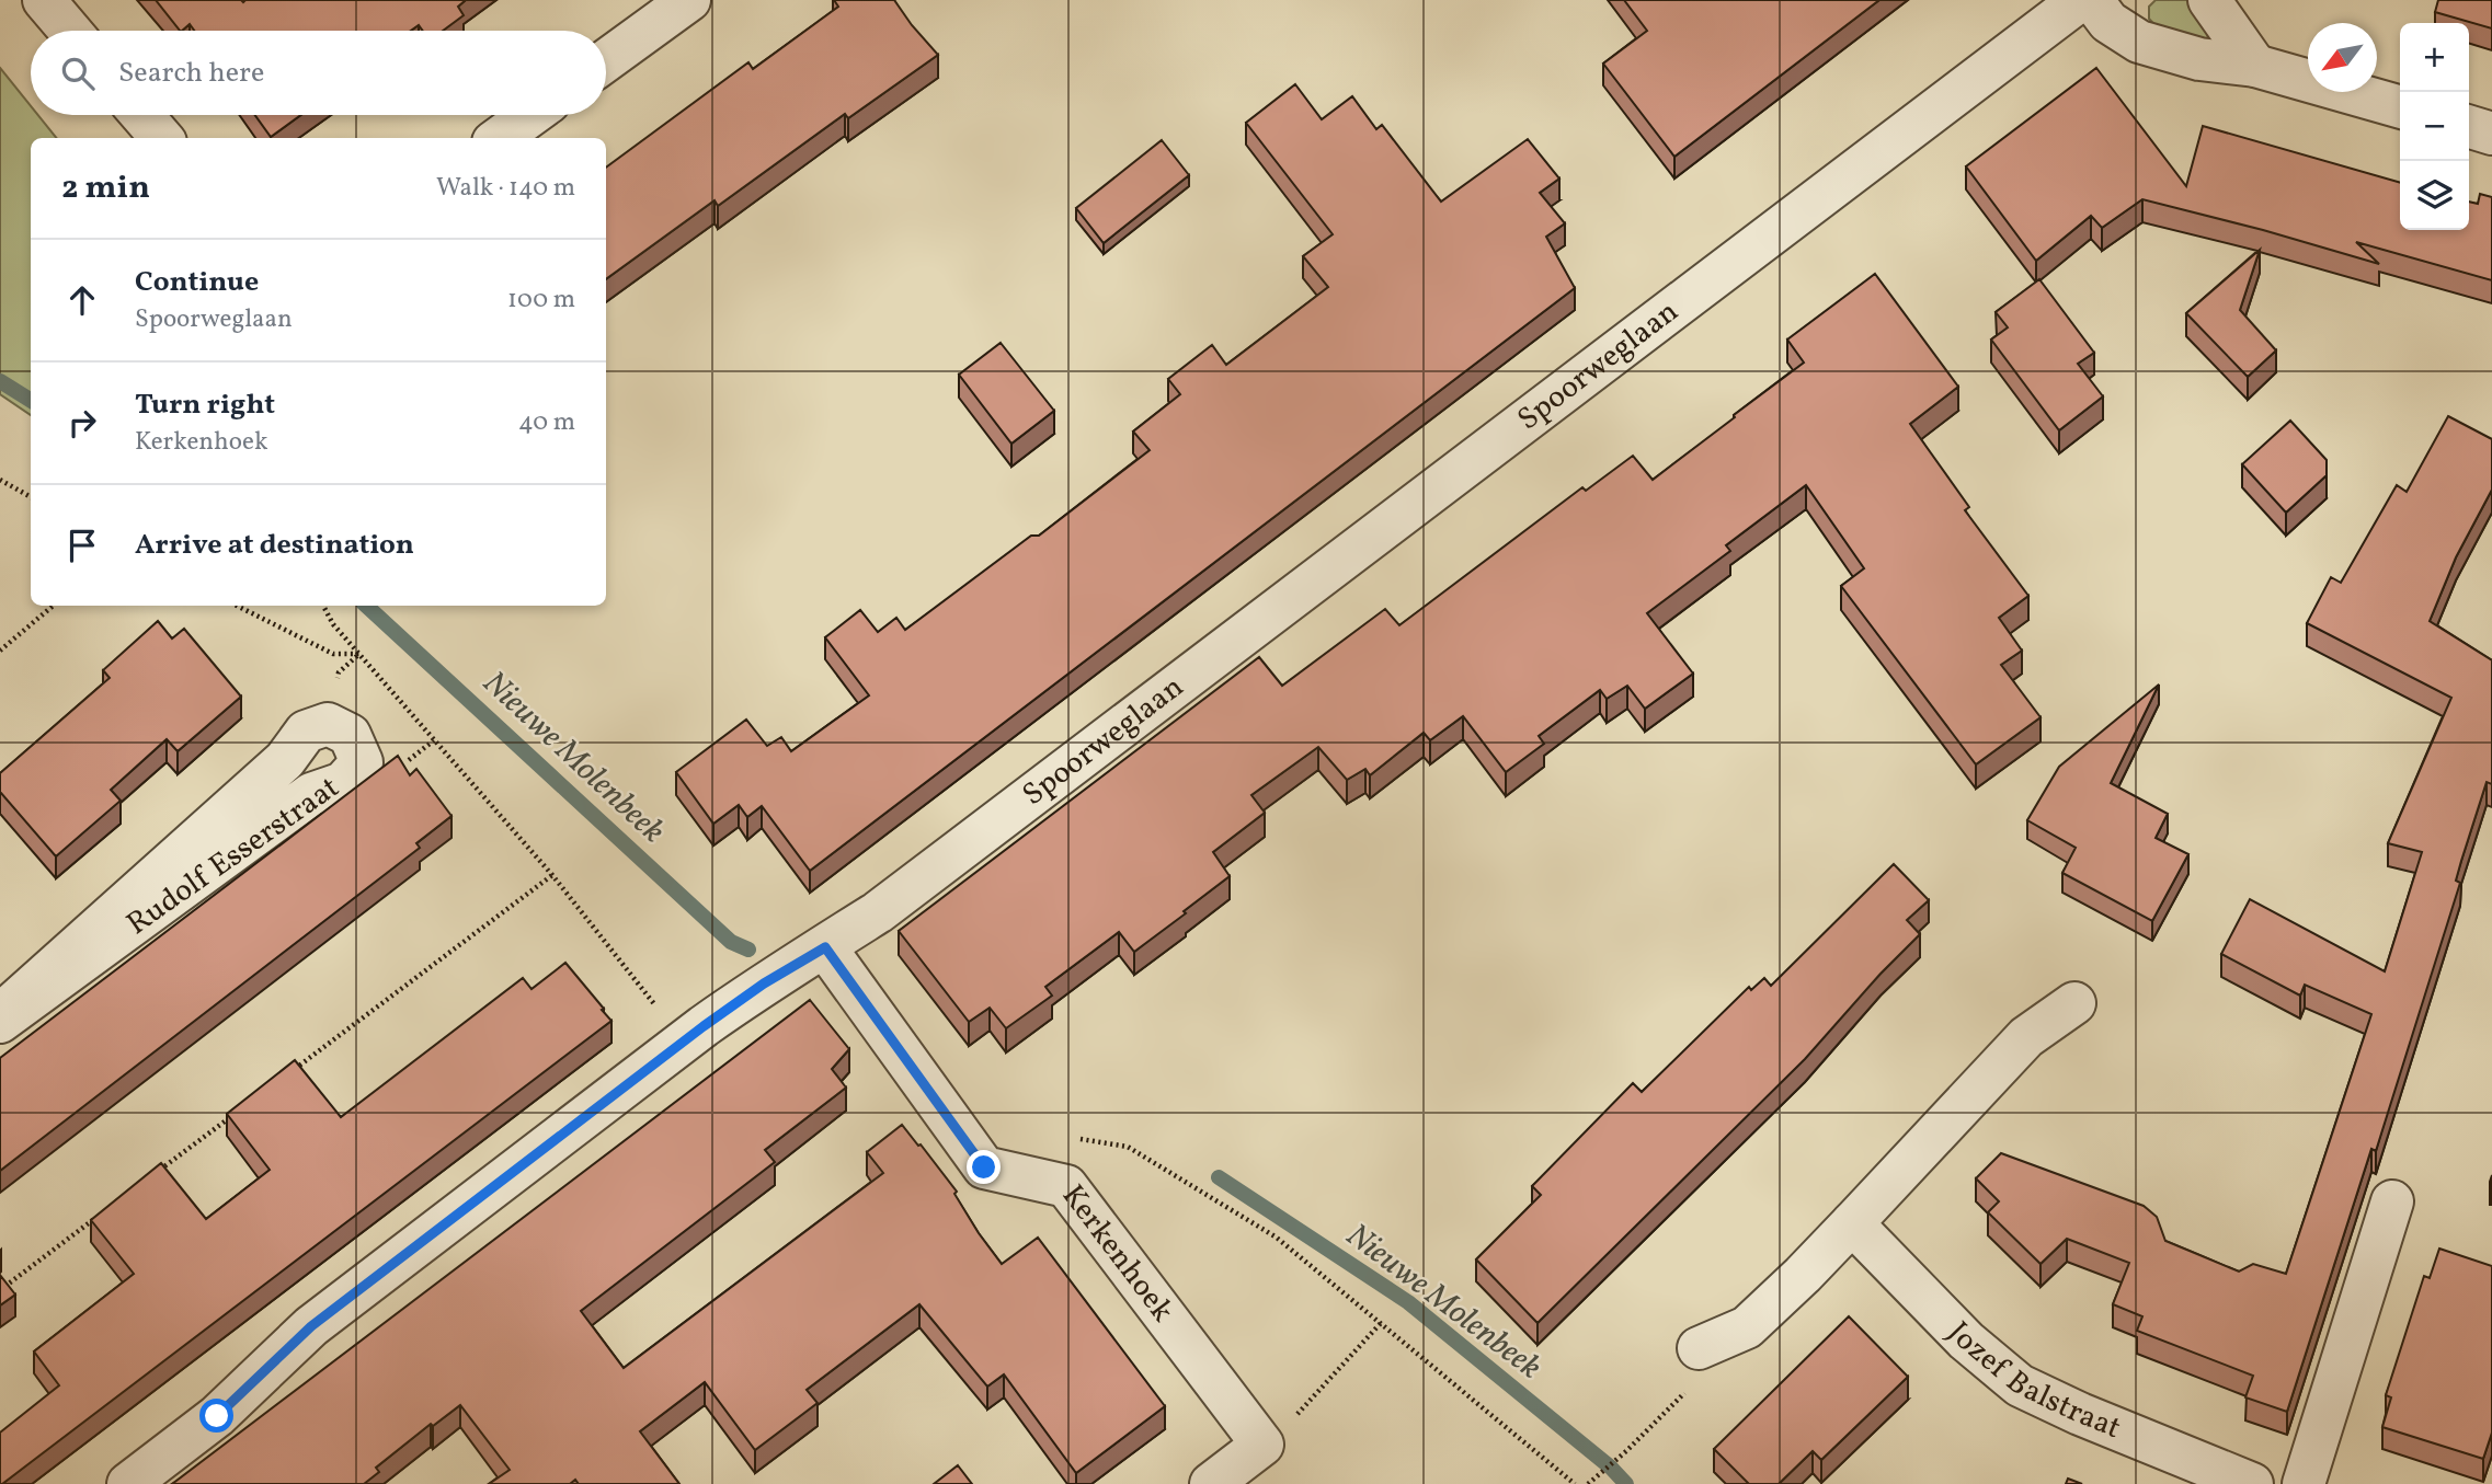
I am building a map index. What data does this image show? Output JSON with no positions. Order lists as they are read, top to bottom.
{
  "streets": {
    "street": [
      "Spoorweglaan",
      "Rudolf Esserstraat",
      "Kerkenhoek",
      "Jozef Balstraat"
    ]
  },
  "crossings": [
    ["Spoorweglaan", "Kerkenhoek"]
  ],
  "water": ["Nieuwe Molenbeek"],
  "north": "bottom left",
  "page": {
    "map_buttons": ["+", "−"],
    "search": "Search here",
    "heading": ["2 min", "Walk · 140 m"],
    "list": [
      ["Continue", "Spoorweglaan", "100 m"],
      ["Turn right", "Kerkenhoek", "40 m"],
      "Arrive at destination"
    ]
  }
}
